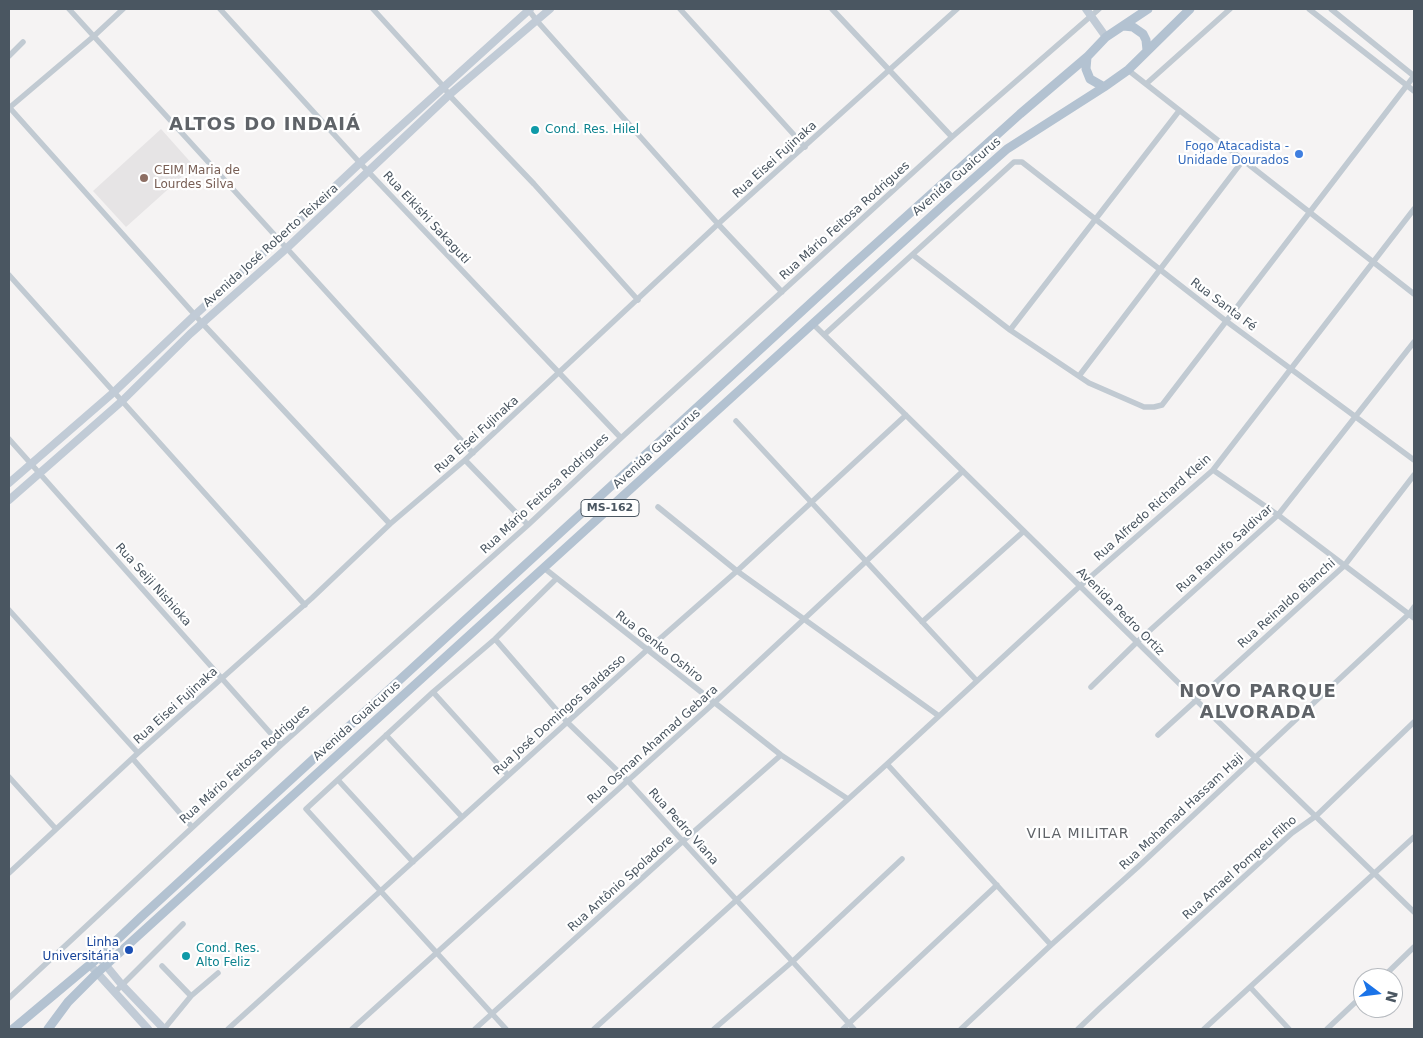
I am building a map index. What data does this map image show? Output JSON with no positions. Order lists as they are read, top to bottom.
{
  "streets": {
    "main road": ["Avenida Guaicurus", "MS-162"],
    "street": [
      "Rua Eisei Fujinaka",
      "Rua Eikishi Sakaguti",
      "Rua Mário Feitosa Rodrigues",
      "Avenida José Roberto Teixeira",
      "Rua Santa Fé",
      "Rua Alfredo Richard Klein",
      "Rua Ranulfo Saldivar",
      "Rua Seiji Nishioka",
      "Rua Reinaldo Bianchi",
      "Avenida Pedro Ortiz",
      "Rua Genko Oshiro",
      "Rua José Domingos Baldasso",
      "Rua Osman Ahamad Gebara",
      "Rua Mohamad Hassam Haji",
      "Rua Pedro Viana",
      "Rua Amael Pompeu Filho",
      "Rua Antônio Spoladore"
    ]
  },
  "crossings": [
    ["Rua Eisei Fujinaka", "Rua Eikishi Sakaguti"],
    ["Rua Eisei Fujinaka", "Rua Seiji Nishioka"],
    ["Avenida Guaicurus", "Avenida Pedro Ortiz"],
    ["Avenida Guaicurus", "Rua Genko Oshiro"],
    ["Rua Eikishi Sakaguti", "Rua Mário Feitosa Rodrigues"],
    ["Rua Eikishi Sakaguti", "Avenida José Roberto Teixeira"],
    ["Rua Mário Feitosa Rodrigues", "Rua Seiji Nishioka"],
    ["Avenida José Roberto Teixeira", "Rua Seiji Nishioka"],
    ["Rua Santa Fé", "Rua Alfredo Richard Klein"],
    ["Rua Santa Fé", "Rua Ranulfo Saldivar"],
    ["Rua Alfredo Richard Klein", "Avenida Pedro Ortiz"],
    ["Rua Alfredo Richard Klein", "Rua Genko Oshiro"],
    ["Rua Alfredo Richard Klein", "Rua Pedro Viana"],
    ["Rua Ranulfo Saldivar", "Avenida Pedro Ortiz"],
    ["Rua Reinaldo Bianchi", "Avenida Pedro Ortiz"],
    ["Avenida Pedro Ortiz", "Rua José Domingos Baldasso"],
    ["Avenida Pedro Ortiz", "Rua Osman Ahamad Gebara"],
    ["Avenida Pedro Ortiz", "Rua Mohamad Hassam Haji"],
    ["Avenida Pedro Ortiz", "Rua Amael Pompeu Filho"],
    ["Rua Genko Oshiro", "Rua José Domingos Baldasso"],
    ["Rua Genko Oshiro", "Rua Osman Ahamad Gebara"],
    ["Rua Genko Oshiro", "Rua Antônio Spoladore"],
    ["Rua José Domingos Baldasso", "Rua Pedro Viana"],
    ["Rua Osman Ahamad Gebara", "Rua Pedro Viana"],
    ["Rua Pedro Viana", "Rua Antônio Spoladore"]
  ],
  "districts": ["ALTOS DO INDAIÁ", "NOVO PARQUE ALVORADA", "VILA MILITAR"],
  "places": [
    "Cond. Res. Hilel",
    "Fogo Atacadista - Unidade Dourados",
    "CEIM Maria de Lourdes Silva",
    "Linha Universitária",
    "Cond. Res. Alto Feliz"
  ],
  "north": "right"
}
